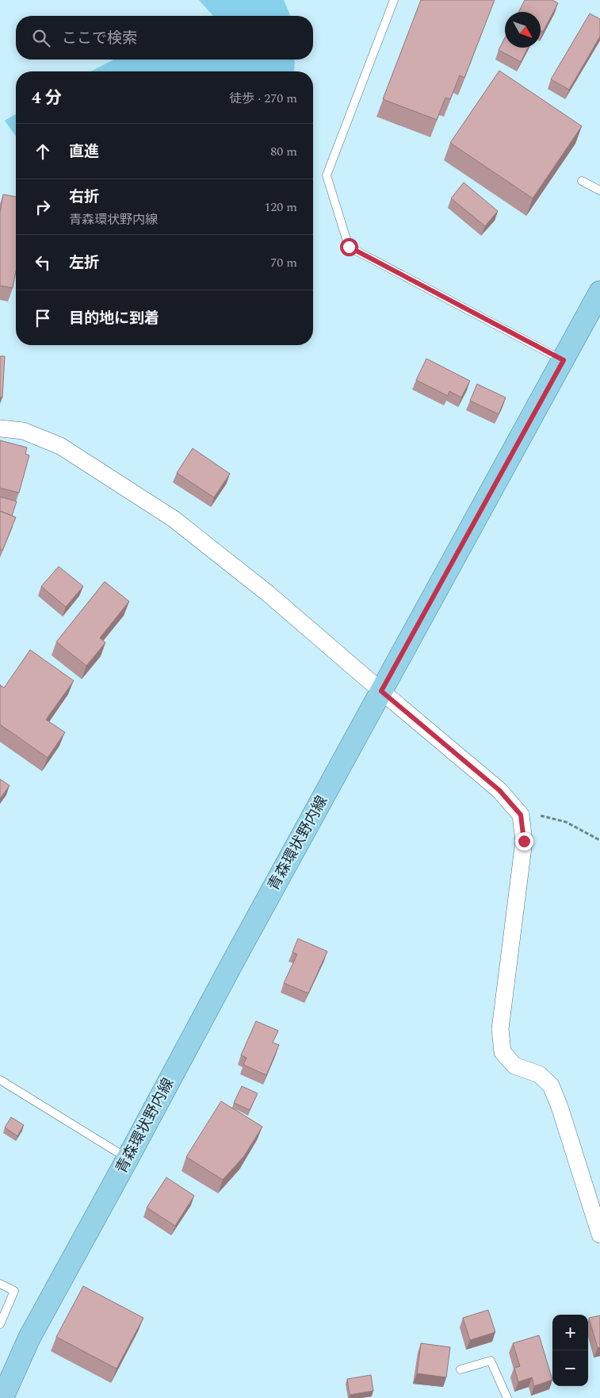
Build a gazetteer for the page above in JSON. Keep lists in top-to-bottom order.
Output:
{
  "streets": {
    "main road": ["青森環状野内線"]
  },
  "north": "bottom right",
  "page": {
    "search": "ここで検索",
    "heading": ["4 分", "徒歩 · 270 m"],
    "list": [
      ["直進", "80 m"],
      ["右折", "青森環状野内線", "120 m"],
      ["左折", "70 m"],
      "目的地に到着"
    ],
    "map_buttons": ["+", "−"]
  }
}
